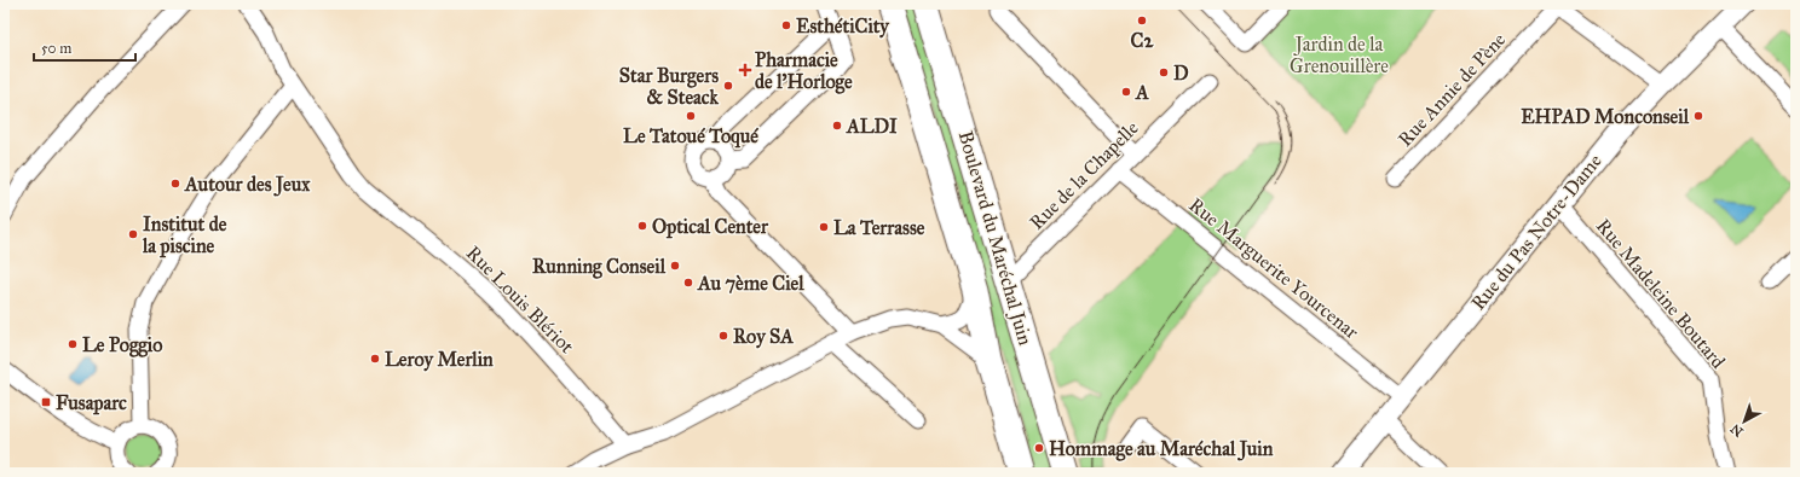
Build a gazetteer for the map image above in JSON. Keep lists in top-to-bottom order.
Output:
{
  "streets": {
    "main road": ["Boulevard du Maréchal Juin"],
    "street": [
      "Rue Annie de Pène",
      "Rue de la Chapelle",
      "Rue du Pas Notre-Dame",
      "Rue Marguerite Yourcenar",
      "Rue Madeleine Boutard",
      "Rue Louis Blériot"
    ]
  },
  "crossings": [
    ["Rue de la Chapelle", "Boulevard du Maréchal Juin"],
    ["Rue de la Chapelle", "Rue Marguerite Yourcenar"],
    ["Rue du Pas Notre-Dame", "Rue Marguerite Yourcenar"],
    ["Rue du Pas Notre-Dame", "Rue Madeleine Boutard"]
  ],
  "parks": ["Jardin de la Grenouillère"],
  "places": {
    "other": [
      "C2",
      "EsthétiCity",
      "D",
      "Star Burgers & Steack",
      "A",
      "Le Tatoué Toqué",
      "EHPAD Monconseil",
      "ALDI",
      "Autour des Jeux",
      "Optical Center",
      "La Terrasse",
      "Institut de la piscine",
      "Running Conseil",
      "Au 7ème Ciel",
      "Roy SA",
      "Le Poggio",
      "Leroy Merlin",
      "Hommage au Maréchal Juin"
    ],
    "health": ["Pharmacie de l'Horloge"],
    "transit": ["Fusaparc"]
  },
  "scale_bar": "50 m",
  "north": "bottom left"
}
